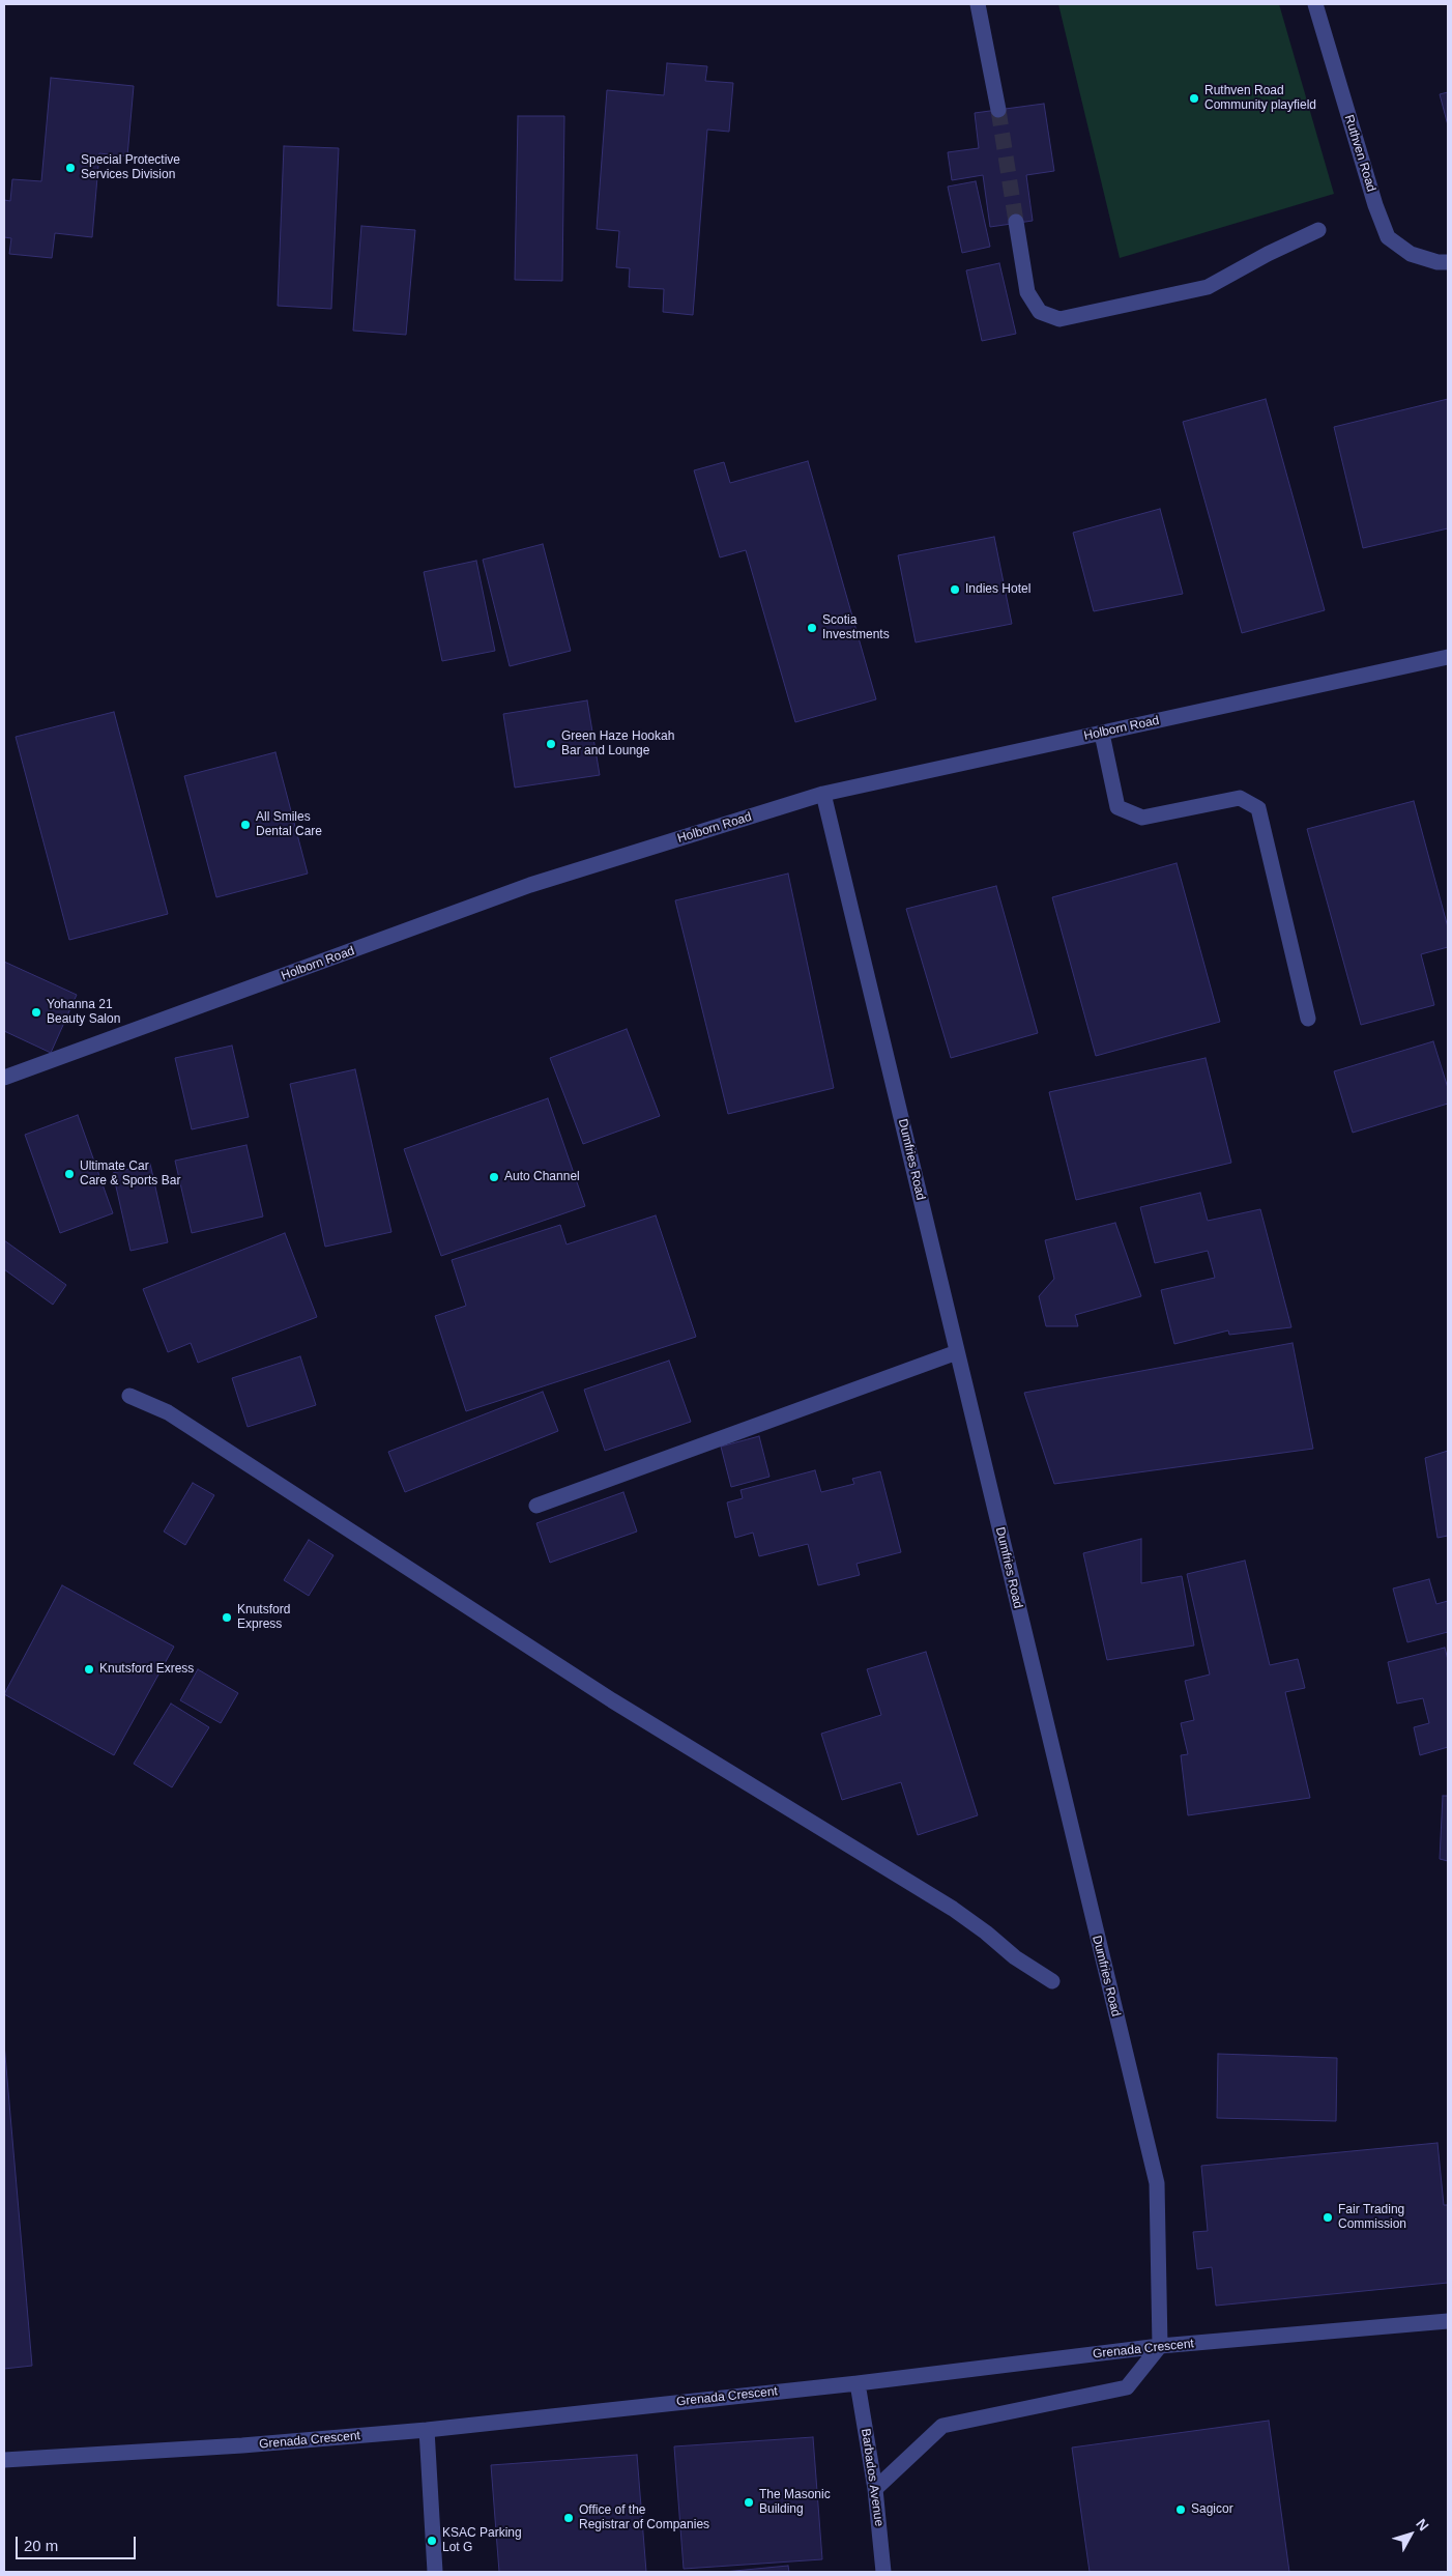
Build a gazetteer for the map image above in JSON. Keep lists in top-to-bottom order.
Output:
{
  "streets": {
    "street": [
      "Ruthven Road",
      "Holborn Road",
      "Dumfries Road",
      "Grenada Crescent",
      "Barbados Avenue"
    ]
  },
  "crossings": [
    ["Holborn Road", "Dumfries Road"],
    ["Dumfries Road", "Grenada Crescent"],
    ["Grenada Crescent", "Barbados Avenue"]
  ],
  "places": [
    "Ruthven Road Community playfield",
    "Special Protective Services Division",
    "Indies Hotel",
    "Scotia Investments",
    "Green Haze Hookah Bar and Lounge",
    "All Smiles Dental Care",
    "Yohanna 21 Beauty Salon",
    "Ultimate Car Care & Sports Bar",
    "Auto Channel",
    "Knutsford Express",
    "Knutsford Exress",
    "Fair Trading Commission",
    "The Masonic Building",
    "Sagicor",
    "Office of the Registrar of Companies",
    "KSAC Parking Lot G"
  ],
  "scale_bar": "20 m",
  "north": "top right"
}
